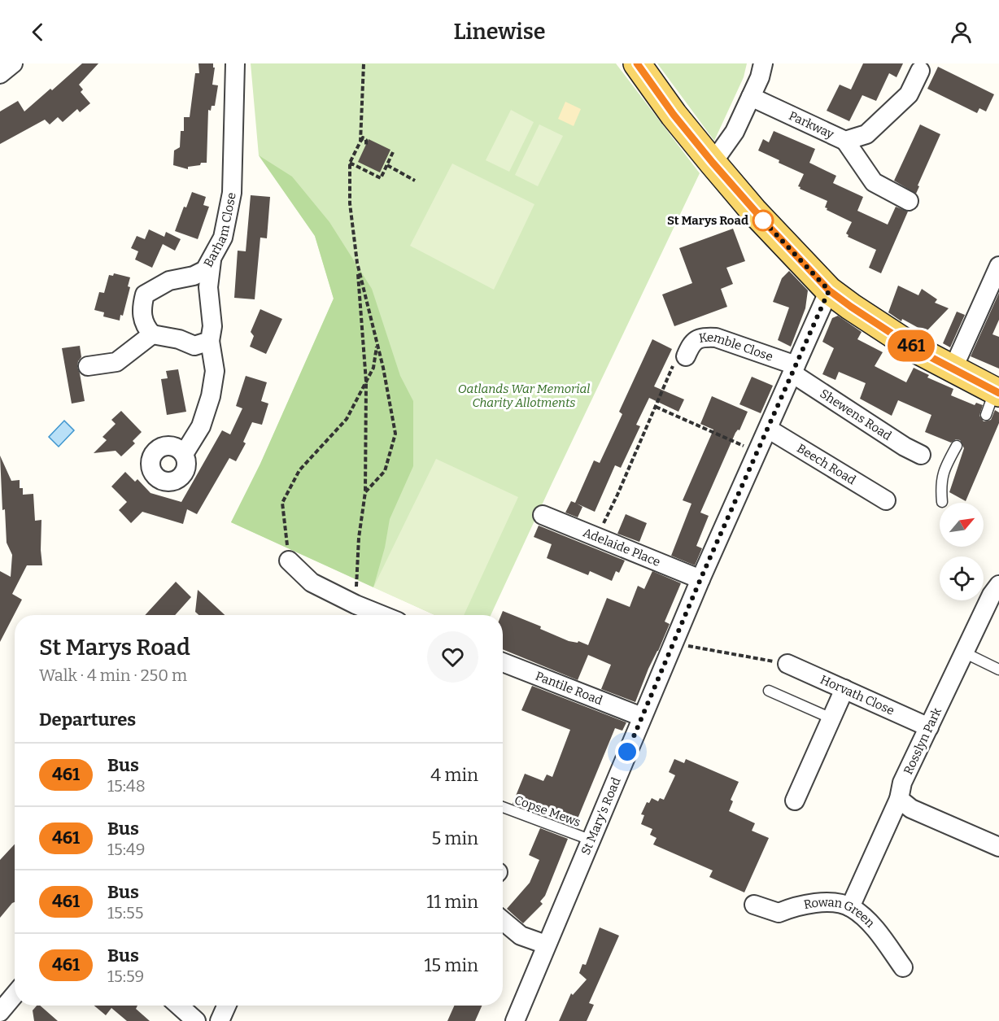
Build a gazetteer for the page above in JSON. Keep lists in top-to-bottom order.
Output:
{
  "streets": {
    "street": [
      "Parkway",
      "Barham Close",
      "Kemble Close",
      "Shewens Road",
      "Beech Road",
      "Adelaide Place",
      "Pantile Road",
      "Horvath Close",
      "Rosslyn Park",
      "St Mary's Road",
      "Rowan Green"
    ],
    "lane": ["Copse Mews"]
  },
  "crossings": [
    ["Kemble Close", "Shewens Road"],
    ["Kemble Close", "St Mary's Road"],
    ["Shewens Road", "St Mary's Road"],
    ["Beech Road", "St Mary's Road"],
    ["Adelaide Place", "St Mary's Road"],
    ["Pantile Road", "St Mary's Road"],
    ["Horvath Close", "Rosslyn Park"],
    ["Rosslyn Park", "Rowan Green"],
    ["Copse Mews", "St Mary's Road"]
  ],
  "parks": ["Oatlands War Memorial Charity Allotments"],
  "places": ["St Marys Road"],
  "lines": ["bus line 461"],
  "north": "top right",
  "page": {
    "header": "Linewise",
    "on_map": "461",
    "heading": [
      ["St Marys Road", "Walk · 4 min · 250 m"],
      "Departures"
    ],
    "list": [
      {
        "mark": "461",
        "name": "Bus",
        "note": "15:48",
        "value": "4 min"
      },
      {
        "mark": "461",
        "name": "Bus",
        "note": "15:49",
        "value": "5 min"
      },
      {
        "mark": "461",
        "name": "Bus",
        "note": "15:55",
        "value": "11 min"
      },
      {
        "mark": "461",
        "name": "Bus",
        "note": "15:59",
        "value": "15 min"
      }
    ]
  }
}
